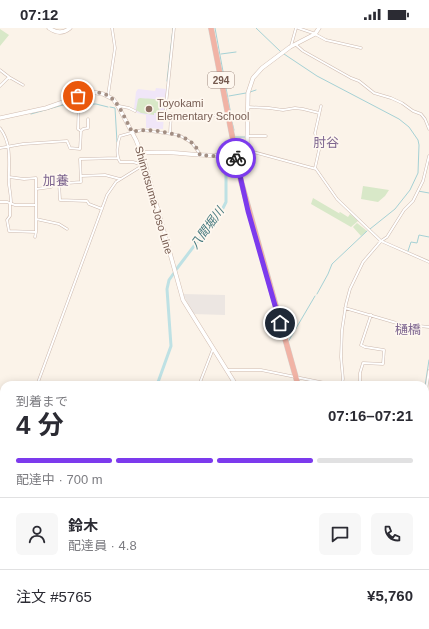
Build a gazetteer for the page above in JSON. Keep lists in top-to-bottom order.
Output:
{
  "streets": {
    "highway": ["294"],
    "main road": ["Shimotsuma-Joso Line"]
  },
  "districts": ["肘谷", "加養", "樋橋"],
  "water": ["八間堀川"],
  "places": ["Toyokami Elementary School"],
  "page": {
    "status": "07:12",
    "heading": ["4 分", "到着まで", "07:16–07:21"],
    "panel": [
      "鈴木",
      "配達員 · 4.8",
      "注文 #5765",
      "¥5,760"
    ],
    "bar": "配達中 · 700 m"
  }
}
